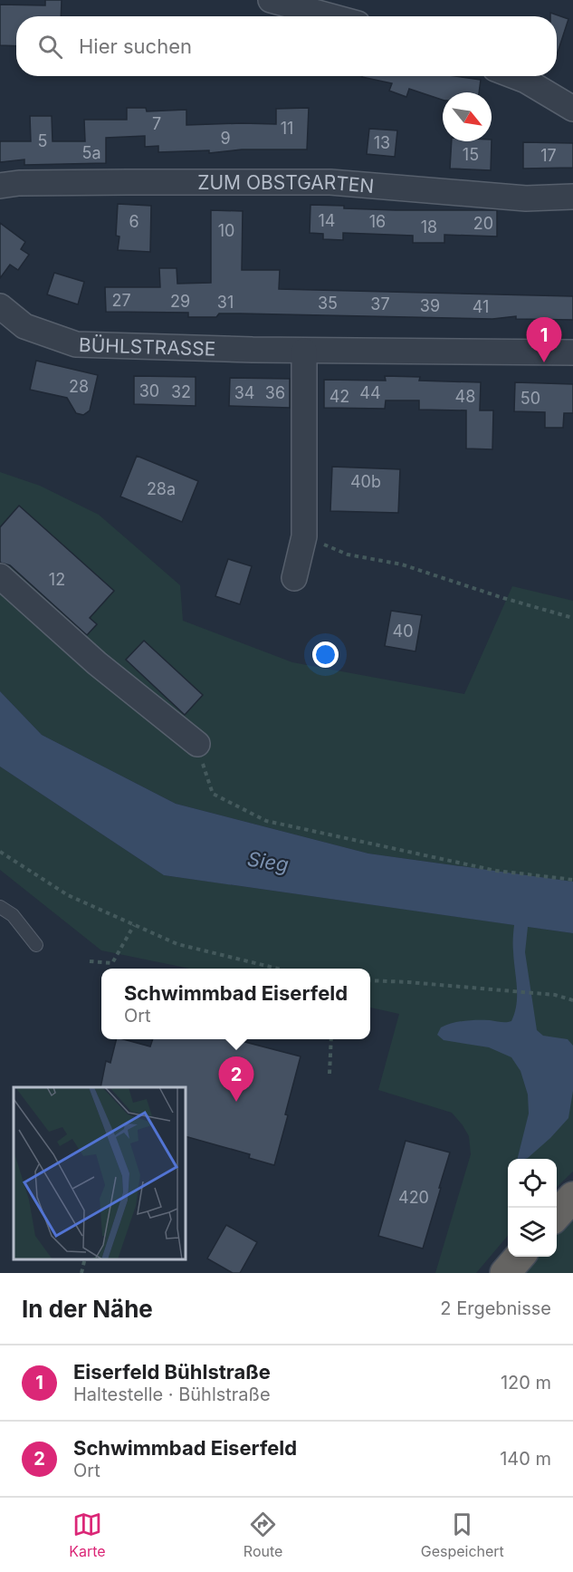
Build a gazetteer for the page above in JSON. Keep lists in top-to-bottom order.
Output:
{
  "streets": {
    "street": ["ZUM OBSTGARTEN", "BÜHLSTRASSE"]
  },
  "water": ["Sieg"],
  "house_numbers": [
    "7",
    "11",
    "9",
    "5",
    "13",
    "5a",
    "15",
    "17",
    "14",
    "6",
    "16",
    "20",
    "18",
    "10",
    "27",
    "29",
    "31",
    "35",
    "37",
    "39",
    "41",
    "28",
    "30",
    "32",
    "34",
    "36",
    "44",
    "42",
    "48",
    "50",
    "40b",
    "28a",
    "12",
    "40",
    "420"
  ],
  "north": "bottom right",
  "page": {
    "search": "Hier suchen",
    "pins": ["1", "2"],
    "popup": ["Schwimmbad Eiserfeld", "Ort"],
    "heading": ["In der Nähe", "2 Ergebnisse"],
    "list": [
      {
        "mark": "1",
        "name": "Eiserfeld Bühlstraße",
        "note": "Haltestelle · Bühlstraße",
        "value": "120 m"
      },
      {
        "mark": "2",
        "name": "Schwimmbad Eiserfeld",
        "note": "Ort",
        "value": "140 m"
      }
    ],
    "nav": ["Karte", "Route", "Gespeichert"]
  }
}
